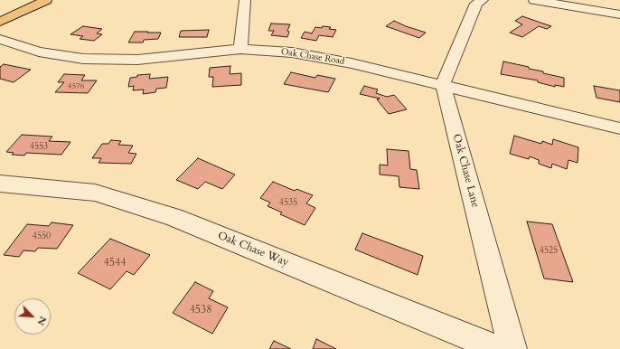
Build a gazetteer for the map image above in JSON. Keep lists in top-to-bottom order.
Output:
{
  "streets": {
    "street": ["Oak Chase Road", "Oak Chase Lane", "Oak Chase Way"]
  },
  "crossings": [
    ["Oak Chase Road", "Oak Chase Lane"]
  ],
  "house_numbers": [
    "4576",
    "4553",
    "4535",
    "4550",
    "4525",
    "4544",
    "4538"
  ],
  "north": "bottom right"
}
